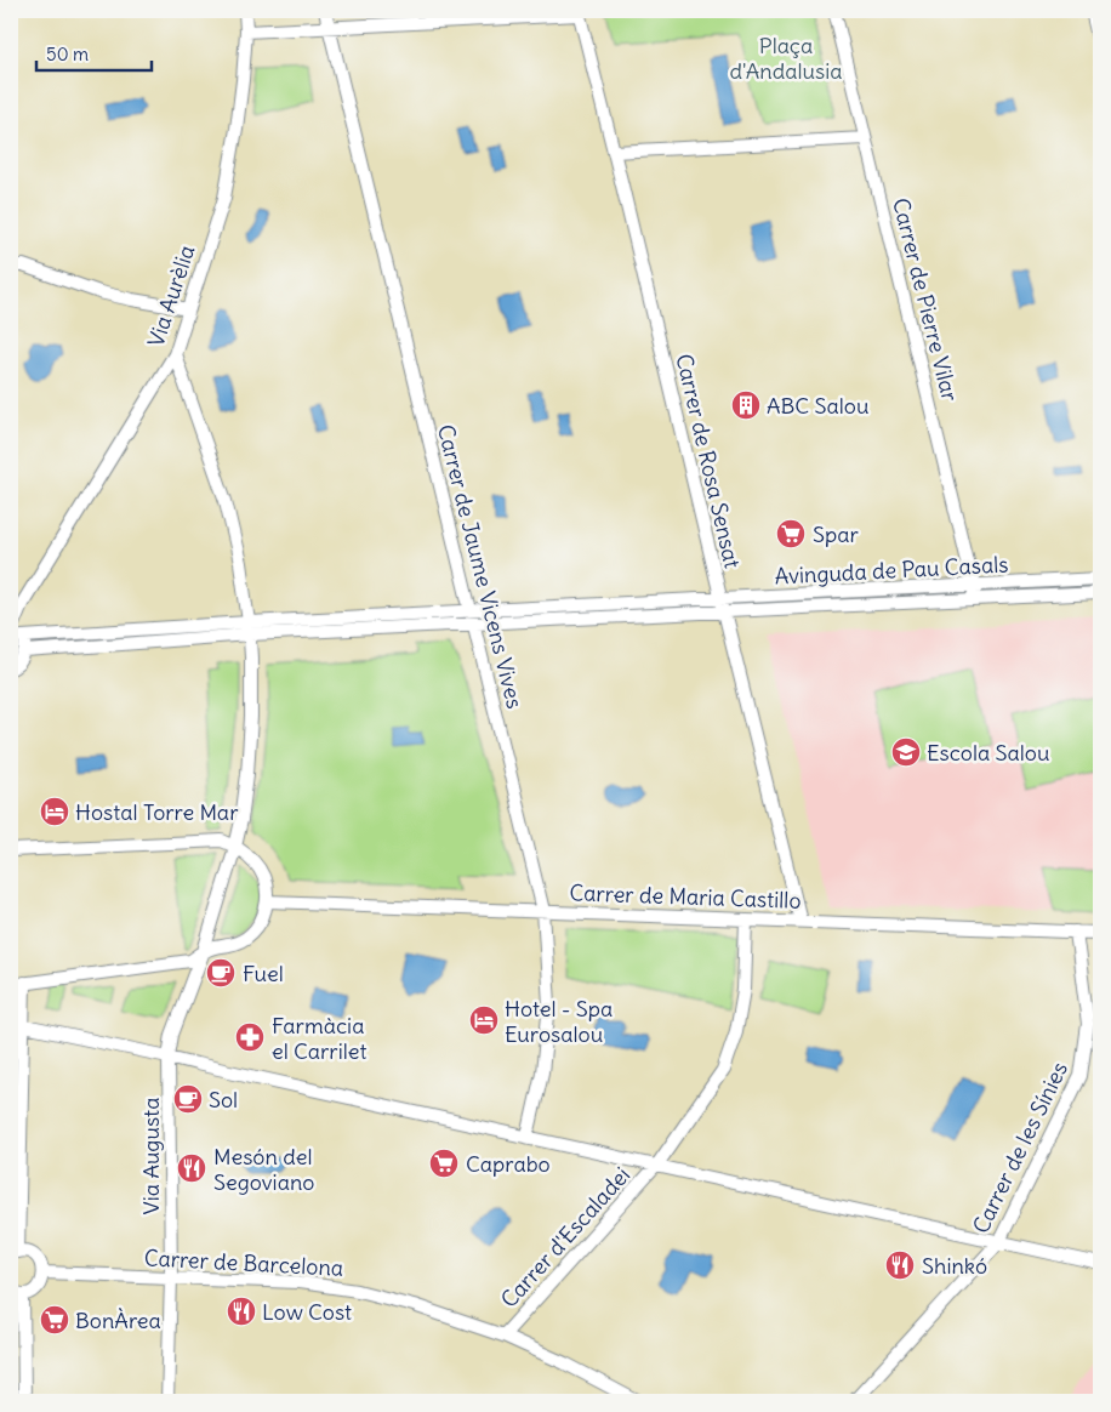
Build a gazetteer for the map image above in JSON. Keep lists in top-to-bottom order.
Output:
{
  "streets": {
    "street": [
      "Via Aurèlia",
      "Carrer de Pierre Vilar",
      "Carrer de Rosa Sensat",
      "Carrer de Jaume Vicens Vives",
      "Avinguda de Pau Casals",
      "Carrer de Maria Castillo",
      "Carrer de les Sínies",
      "Via Augusta",
      "Carrer d'Escaladei",
      "Carrer de Barcelona"
    ]
  },
  "crossings": [
    ["Via Aurèlia", "Via Augusta"],
    ["Carrer de Pierre Vilar", "Avinguda de Pau Casals"],
    ["Carrer de Rosa Sensat", "Avinguda de Pau Casals"],
    ["Carrer de Rosa Sensat", "Carrer de Maria Castillo"],
    ["Carrer de Jaume Vicens Vives", "Avinguda de Pau Casals"],
    ["Carrer de Jaume Vicens Vives", "Carrer de Maria Castillo"],
    ["Avinguda de Pau Casals", "Via Augusta"],
    ["Carrer de Maria Castillo", "Carrer de les Sínies"],
    ["Carrer de Maria Castillo", "Carrer d'Escaladei"],
    ["Via Augusta", "Carrer de Barcelona"],
    ["Carrer d'Escaladei", "Carrer de Barcelona"]
  ],
  "parks": ["Plaça d'Andalusia"],
  "places": {
    "building": ["ABC Salou"],
    "supermarket": ["Spar", "Caprabo", "BonÀrea"],
    "school or university": ["Escola Salou"],
    "hotel": ["Hostal Torre Mar", "Hotel - Spa Eurosalou"],
    "cafe": ["Fuel", "Sol"],
    "pharmacy": ["Farmàcia el Carrilet"],
    "restaurant": ["Mesón del Segoviano", "Shinkó", "Low Cost"]
  },
  "scale_bar": "50 m"
}
